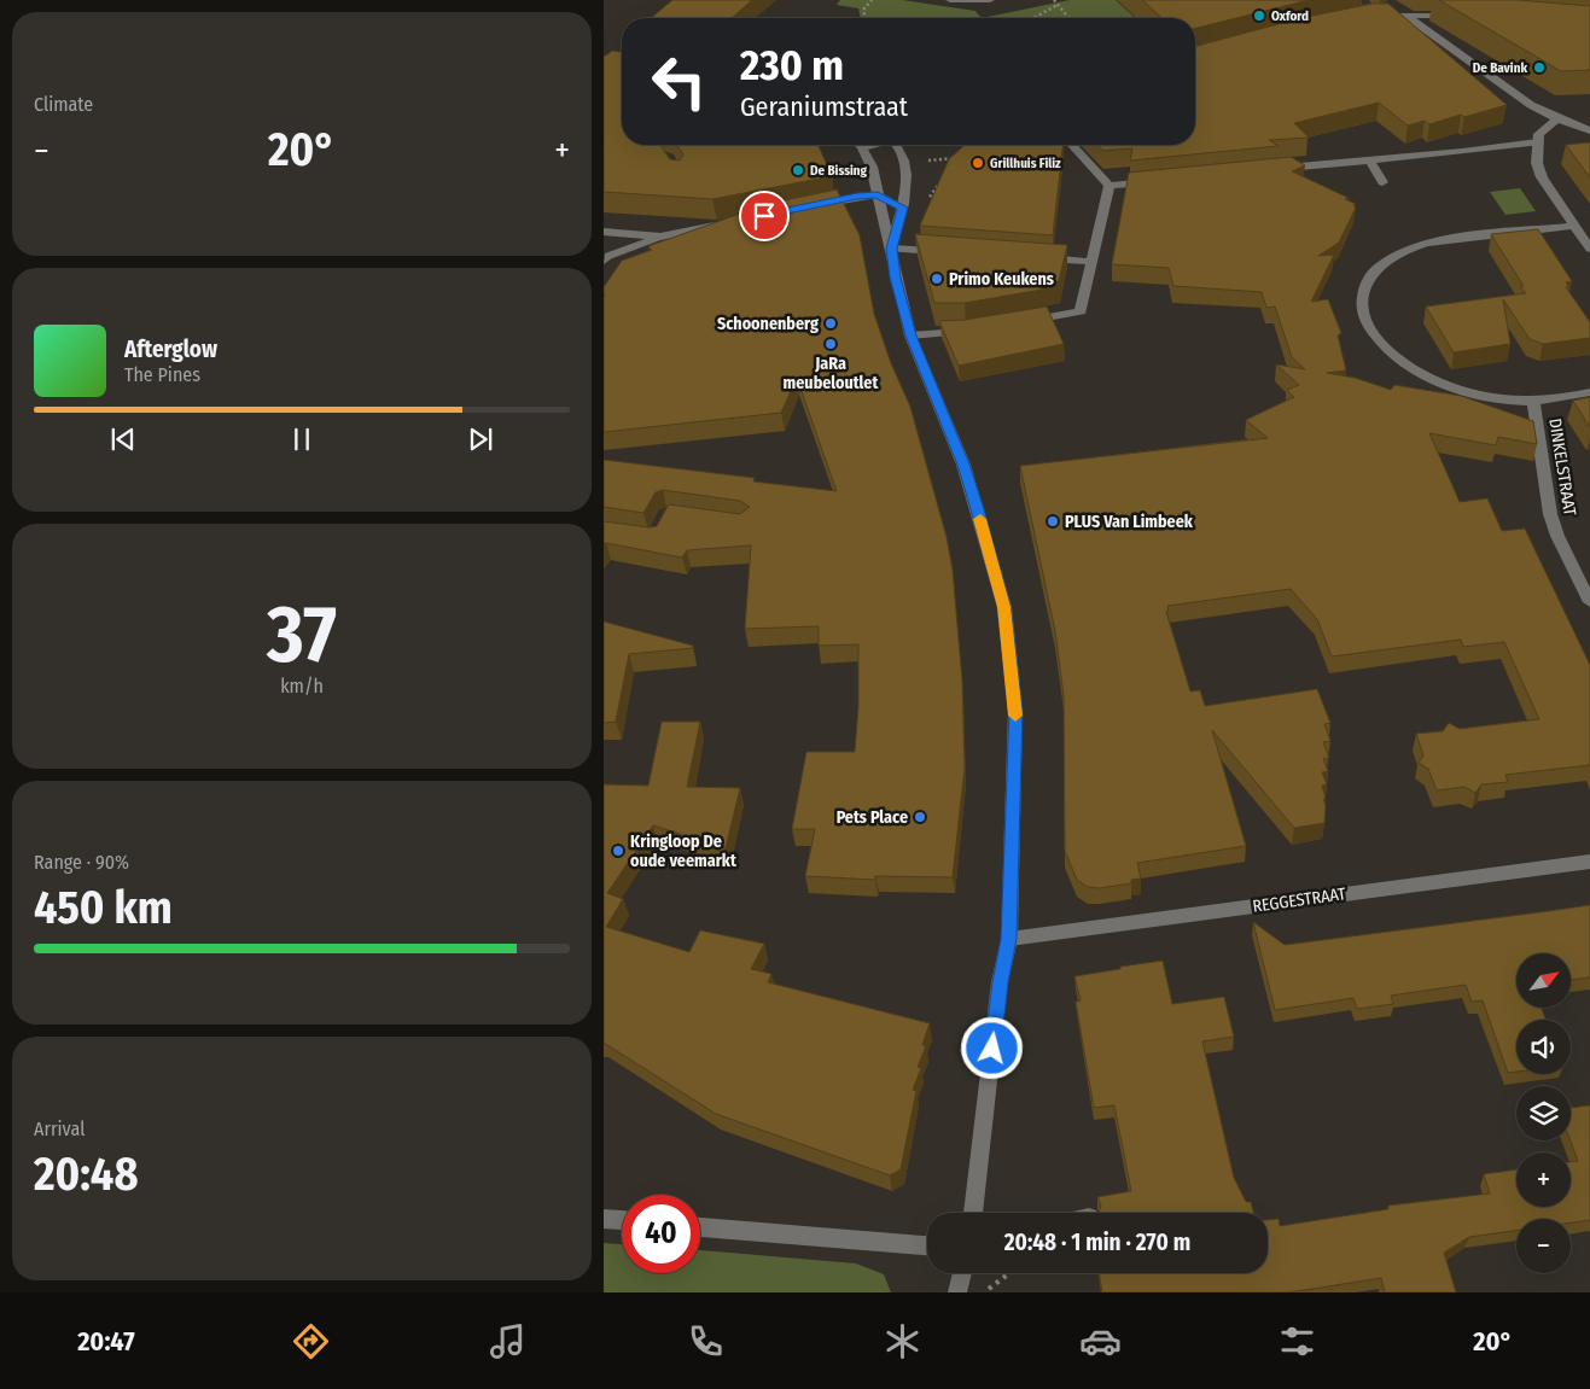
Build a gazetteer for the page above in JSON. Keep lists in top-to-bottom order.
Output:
{
  "streets": {
    "street": ["DINKELSTRAAT", "REGGESTRAAT"]
  },
  "places": [
    "Oxford",
    "De Bavink",
    "Grillhuis Filiz",
    "De Bissing",
    "Primo Keukens",
    "Schoonenberg",
    "JaRa meubeloutlet",
    "PLUS Van Limbeek",
    "Pets Place",
    "Kringloop De oude veemarkt"
  ],
  "north": "top right",
  "page": {
    "tile": [
      "Climate",
      ["37", "km/h"],
      ["Range · 90%", "450 km"],
      ["Arrival", "20:48"]
    ],
    "turn": ["230 m", "Geraniumstraat"],
    "heat": ["−", "20°", "+"],
    "song": ["Afterglow", "The Pines"],
    "map_buttons": ["+", "−"],
    "limit": "40",
    "trip": "20:48 · 1 min · 270 m",
    "tabs": ["20:47", "20°"]
  }
}
